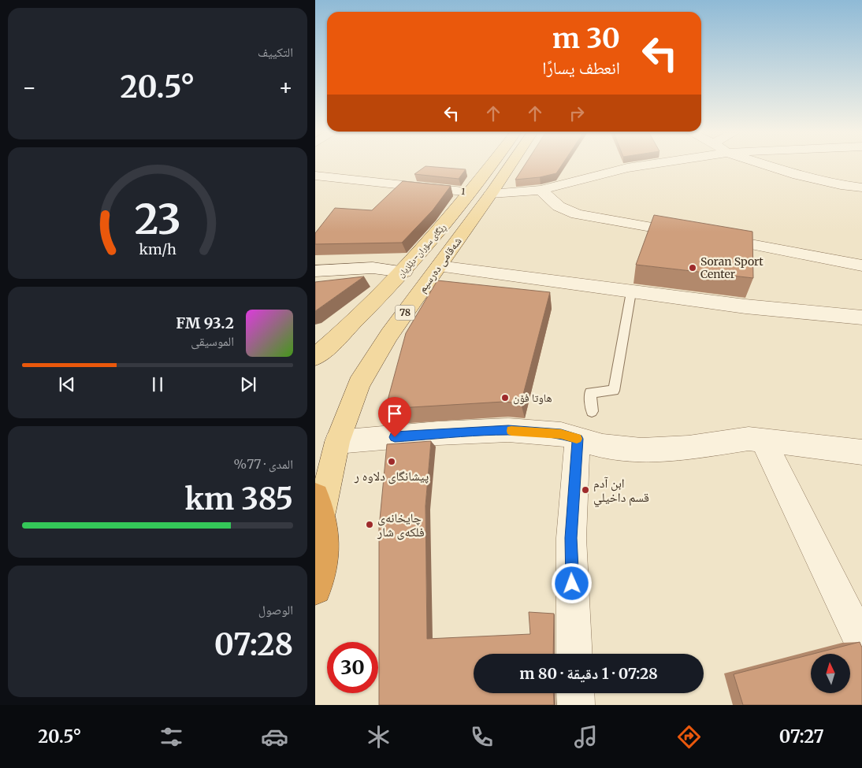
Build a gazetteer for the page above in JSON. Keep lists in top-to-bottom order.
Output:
{
  "streets": {
    "main road": ["ڕێگای سۆران-دێلزیان", "شەقامی دەرسیم", "78"],
    "street": ["1"]
  },
  "crossings": [
    ["1", "ڕێگای سۆران-دێلزیان"]
  ],
  "places": [
    "Soran Sport Center",
    "هاوتا فۆن",
    "پیشانگای دلاوه ر",
    "ابن آدم قسم داخيلي",
    "چایخانەی فلکەی شار"
  ],
  "north": "top",
  "page": {
    "tile": [
      "التكييف",
      ["المدى · 77%", "385 km"],
      ["الوصول", "07:28"]
    ],
    "turn": ["30 m", "انعطف يسارًا"],
    "heat": ["−", "20.5°", "+"],
    "song": ["93.2 FM", "الموسيقى"],
    "limit": "30",
    "trip": "07:28 · 1 دقيقة · 80 m",
    "tabs": ["07:27", "20.5°"],
    "gauge": ["23", "km/h"]
  }
}
